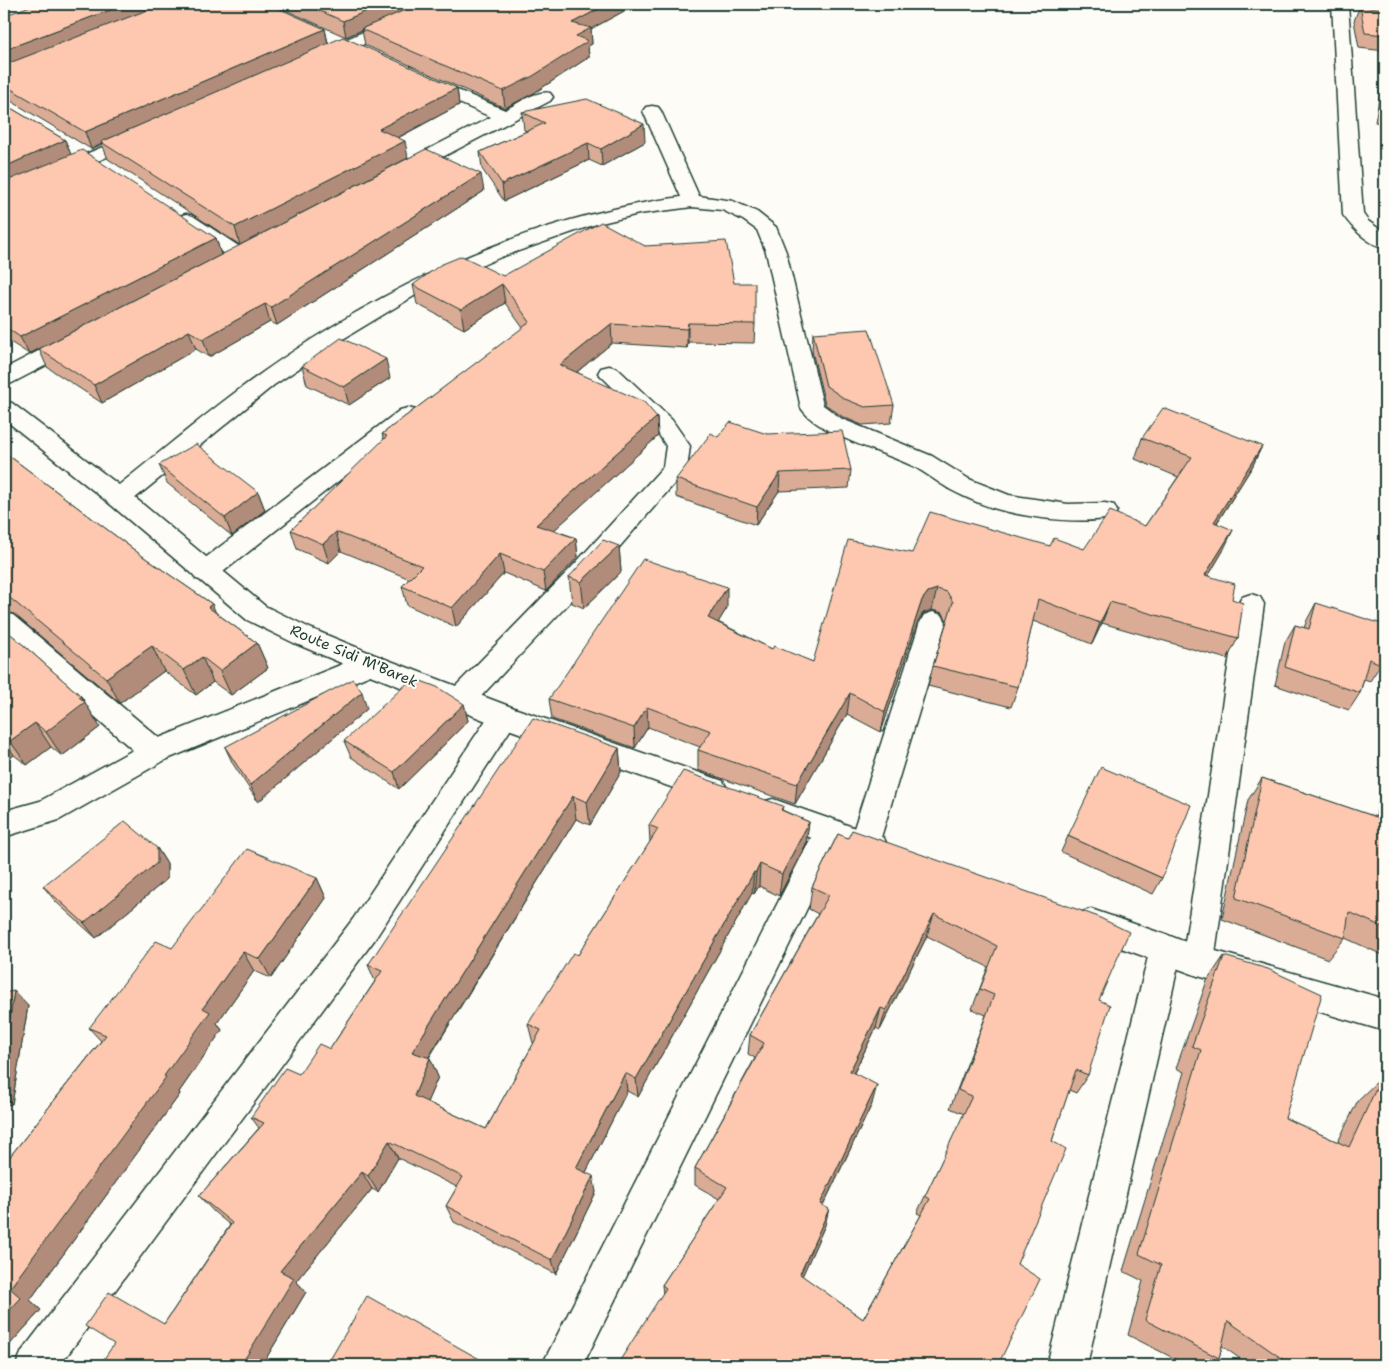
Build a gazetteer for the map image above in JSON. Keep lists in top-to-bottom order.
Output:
{
  "streets": {
    "street": ["Route Sidi M'Barek"]
  }
}
